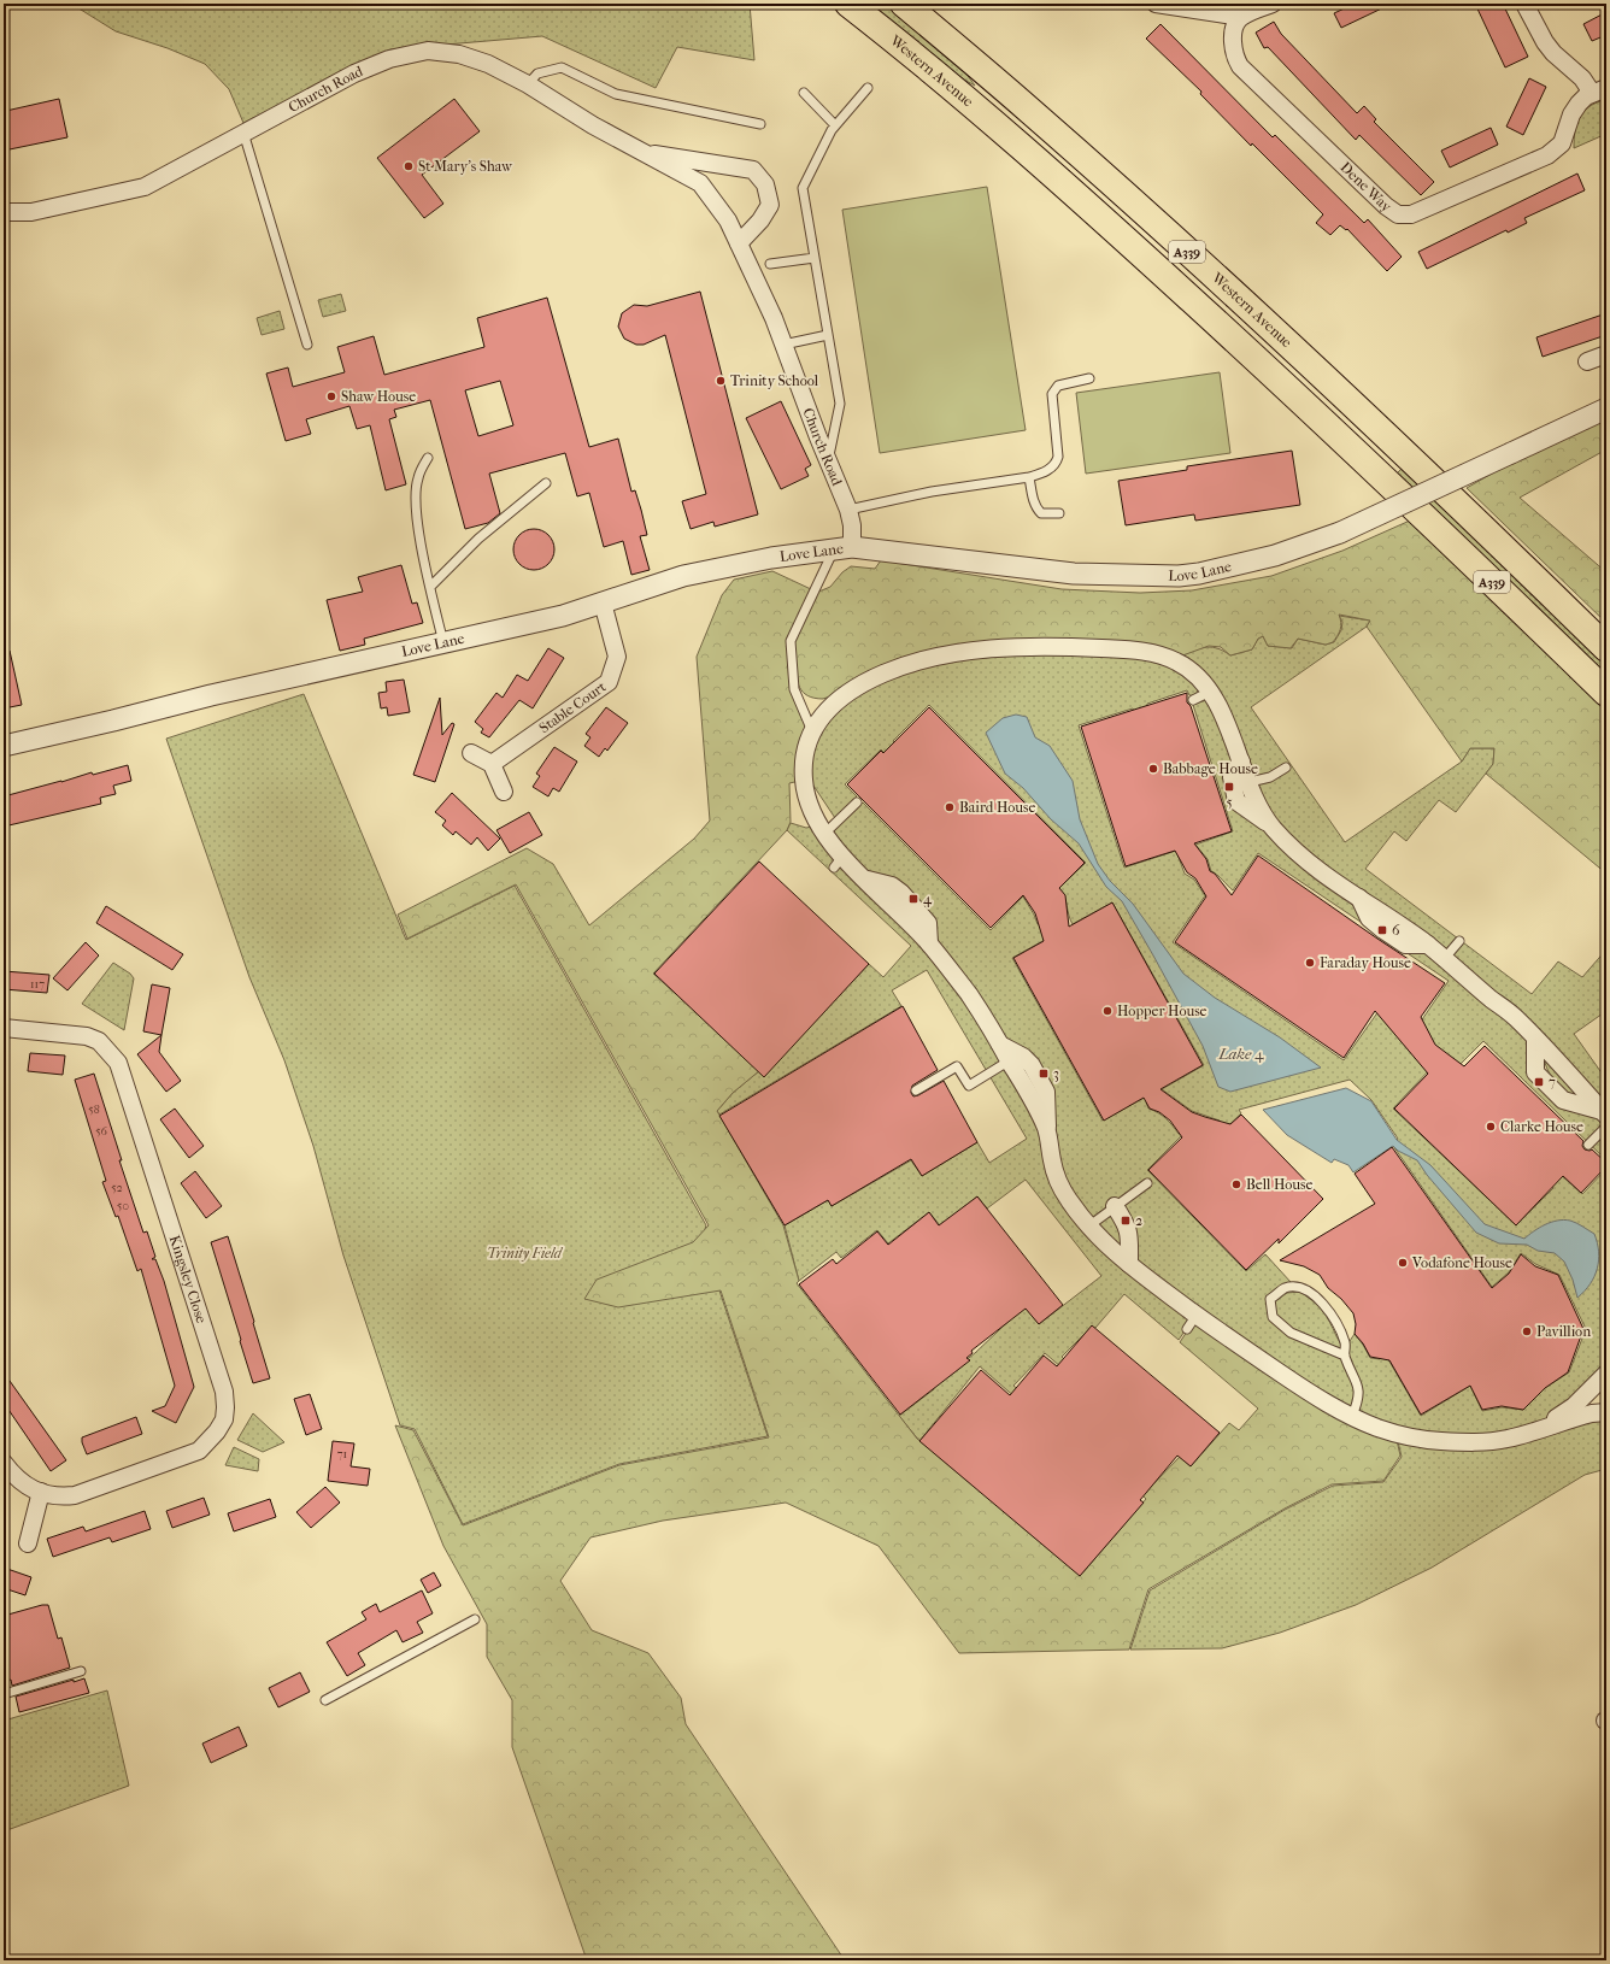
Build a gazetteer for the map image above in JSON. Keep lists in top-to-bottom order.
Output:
{
  "streets": {
    "highway": ["Western Avenue", "A339"],
    "street": [
      "Church Road",
      "Dene Way",
      "Love Lane",
      "Stable Court",
      "Kingsley Close"
    ]
  },
  "crossings": [
    ["Church Road", "Love Lane"],
    ["Love Lane", "Stable Court"]
  ],
  "water": ["Lake 4"],
  "parks": ["Trinity Field"],
  "places": {
    "other": [
      "St Mary's Shaw",
      "Trinity School",
      "Shaw House",
      "Babbage House",
      "Baird House",
      "Faraday House",
      "Hopper House",
      "Clarke House",
      "Bell House",
      "Vodafone House",
      "Pavillion"
    ],
    "transit": [
      "5",
      "4",
      "6",
      "3",
      "7",
      "2"
    ]
  },
  "house_numbers": [
    "117",
    "58",
    "56",
    "52",
    "50",
    "71"
  ]
}
